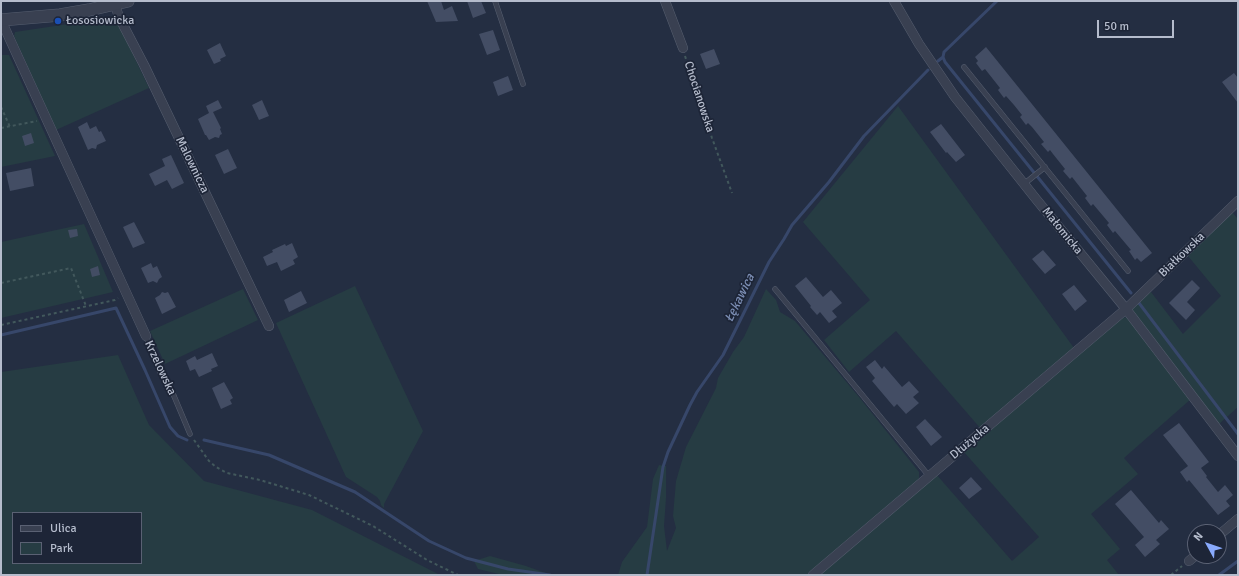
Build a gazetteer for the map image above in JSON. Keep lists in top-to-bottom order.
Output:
{
  "streets": {
    "street": [
      "Chocianowska",
      "Malownicza",
      "Małomicka",
      "Białkowska",
      "Krzelowska",
      "Dłużycka"
    ]
  },
  "crossings": [
    ["Małomicka", "Białkowska"],
    ["Małomicka", "Dłużycka"],
    ["Białkowska", "Dłużycka"]
  ],
  "water": ["Łękawica"],
  "places": ["Łososiowicka"],
  "legend": ["Ulica", "Park"],
  "scale_bar": "50 m",
  "north": "top left"
}
